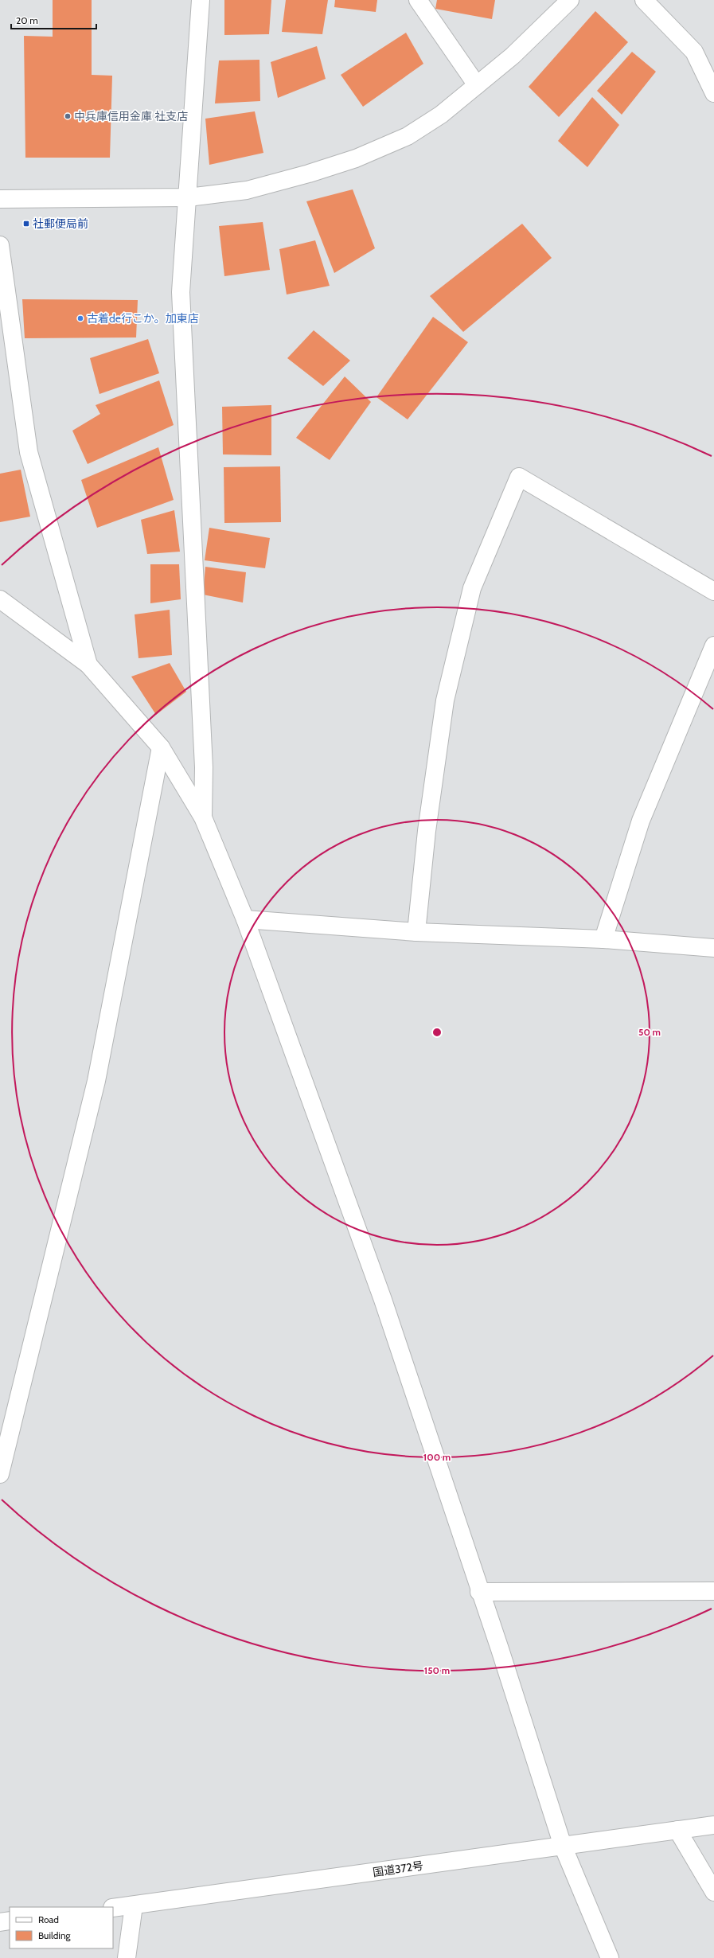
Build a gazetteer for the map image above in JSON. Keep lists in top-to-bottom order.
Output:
{
  "streets": {
    "main road": ["国道372号"]
  },
  "places": {
    "other": ["中兵庫信用金庫 社支店", "古着de行こか。加東店"],
    "transit": ["社郵便局前"]
  },
  "legend": ["Road", "Building"],
  "scale_bar": "20 m",
  "rings": ["50 m", "100 m", "150 m"]
}
